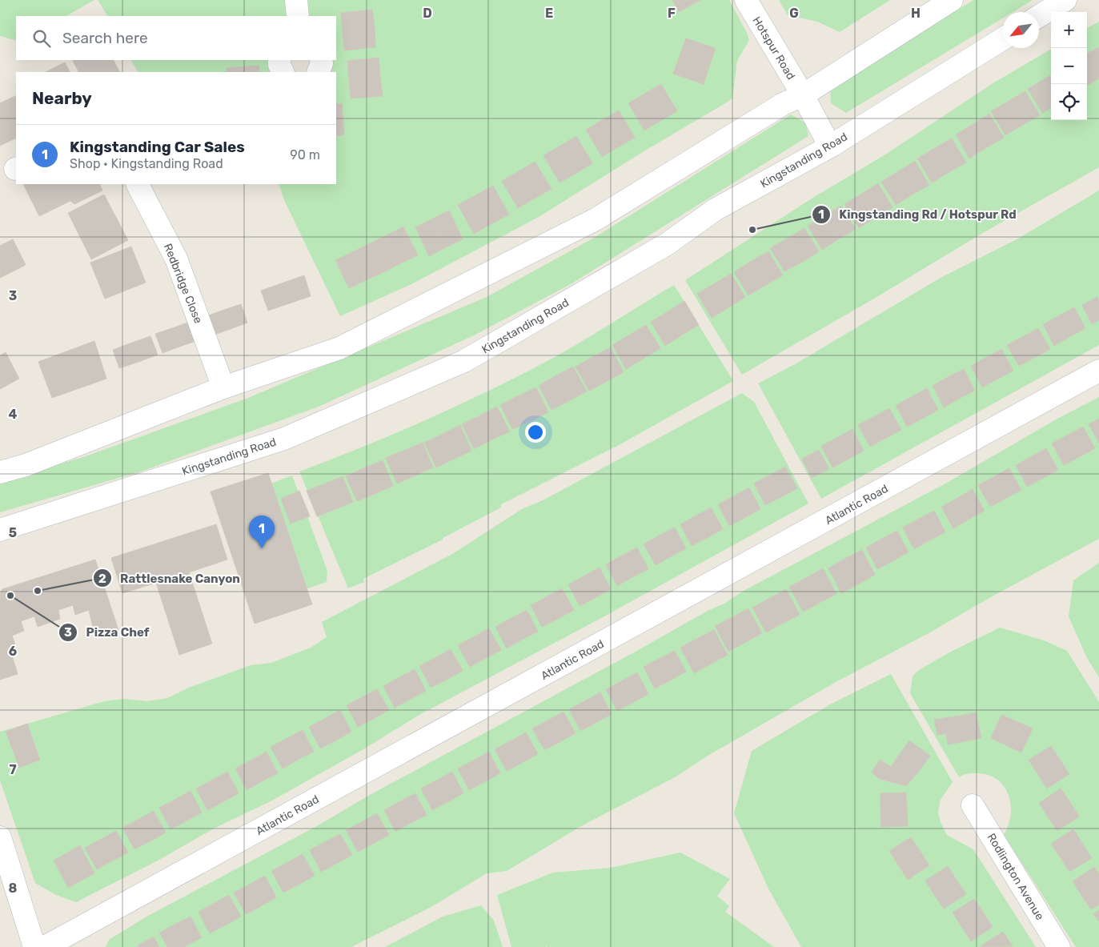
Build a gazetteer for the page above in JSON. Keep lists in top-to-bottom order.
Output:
{
  "streets": {
    "main road": [
      "Hotspur Road",
      "Kingstanding Road",
      "Redbridge Close",
      "Atlantic Road",
      "Rodlington Avenue"
    ]
  },
  "crossings": [
    ["Hotspur Road", "Kingstanding Road"]
  ],
  "places": ["Kingstanding Rd / Hotspur Rd", "Rattlesnake Canyon", "Pizza Chef"],
  "north": "bottom left",
  "page": {
    "map_buttons": ["+", "−"],
    "search": "Search here",
    "heading": "Nearby",
    "list": [
      {
        "mark": "1",
        "name": "Kingstanding Car Sales",
        "note": "Shop · Kingstanding Road",
        "value": "90 m"
      }
    ],
    "pins": "1"
  },
  "grid": {
    "columns": [
      "D",
      "E",
      "F",
      "G",
      "H"
    ],
    "rows": [
      "3",
      "4",
      "5",
      "6",
      "7",
      "8"
    ]
  }
}
